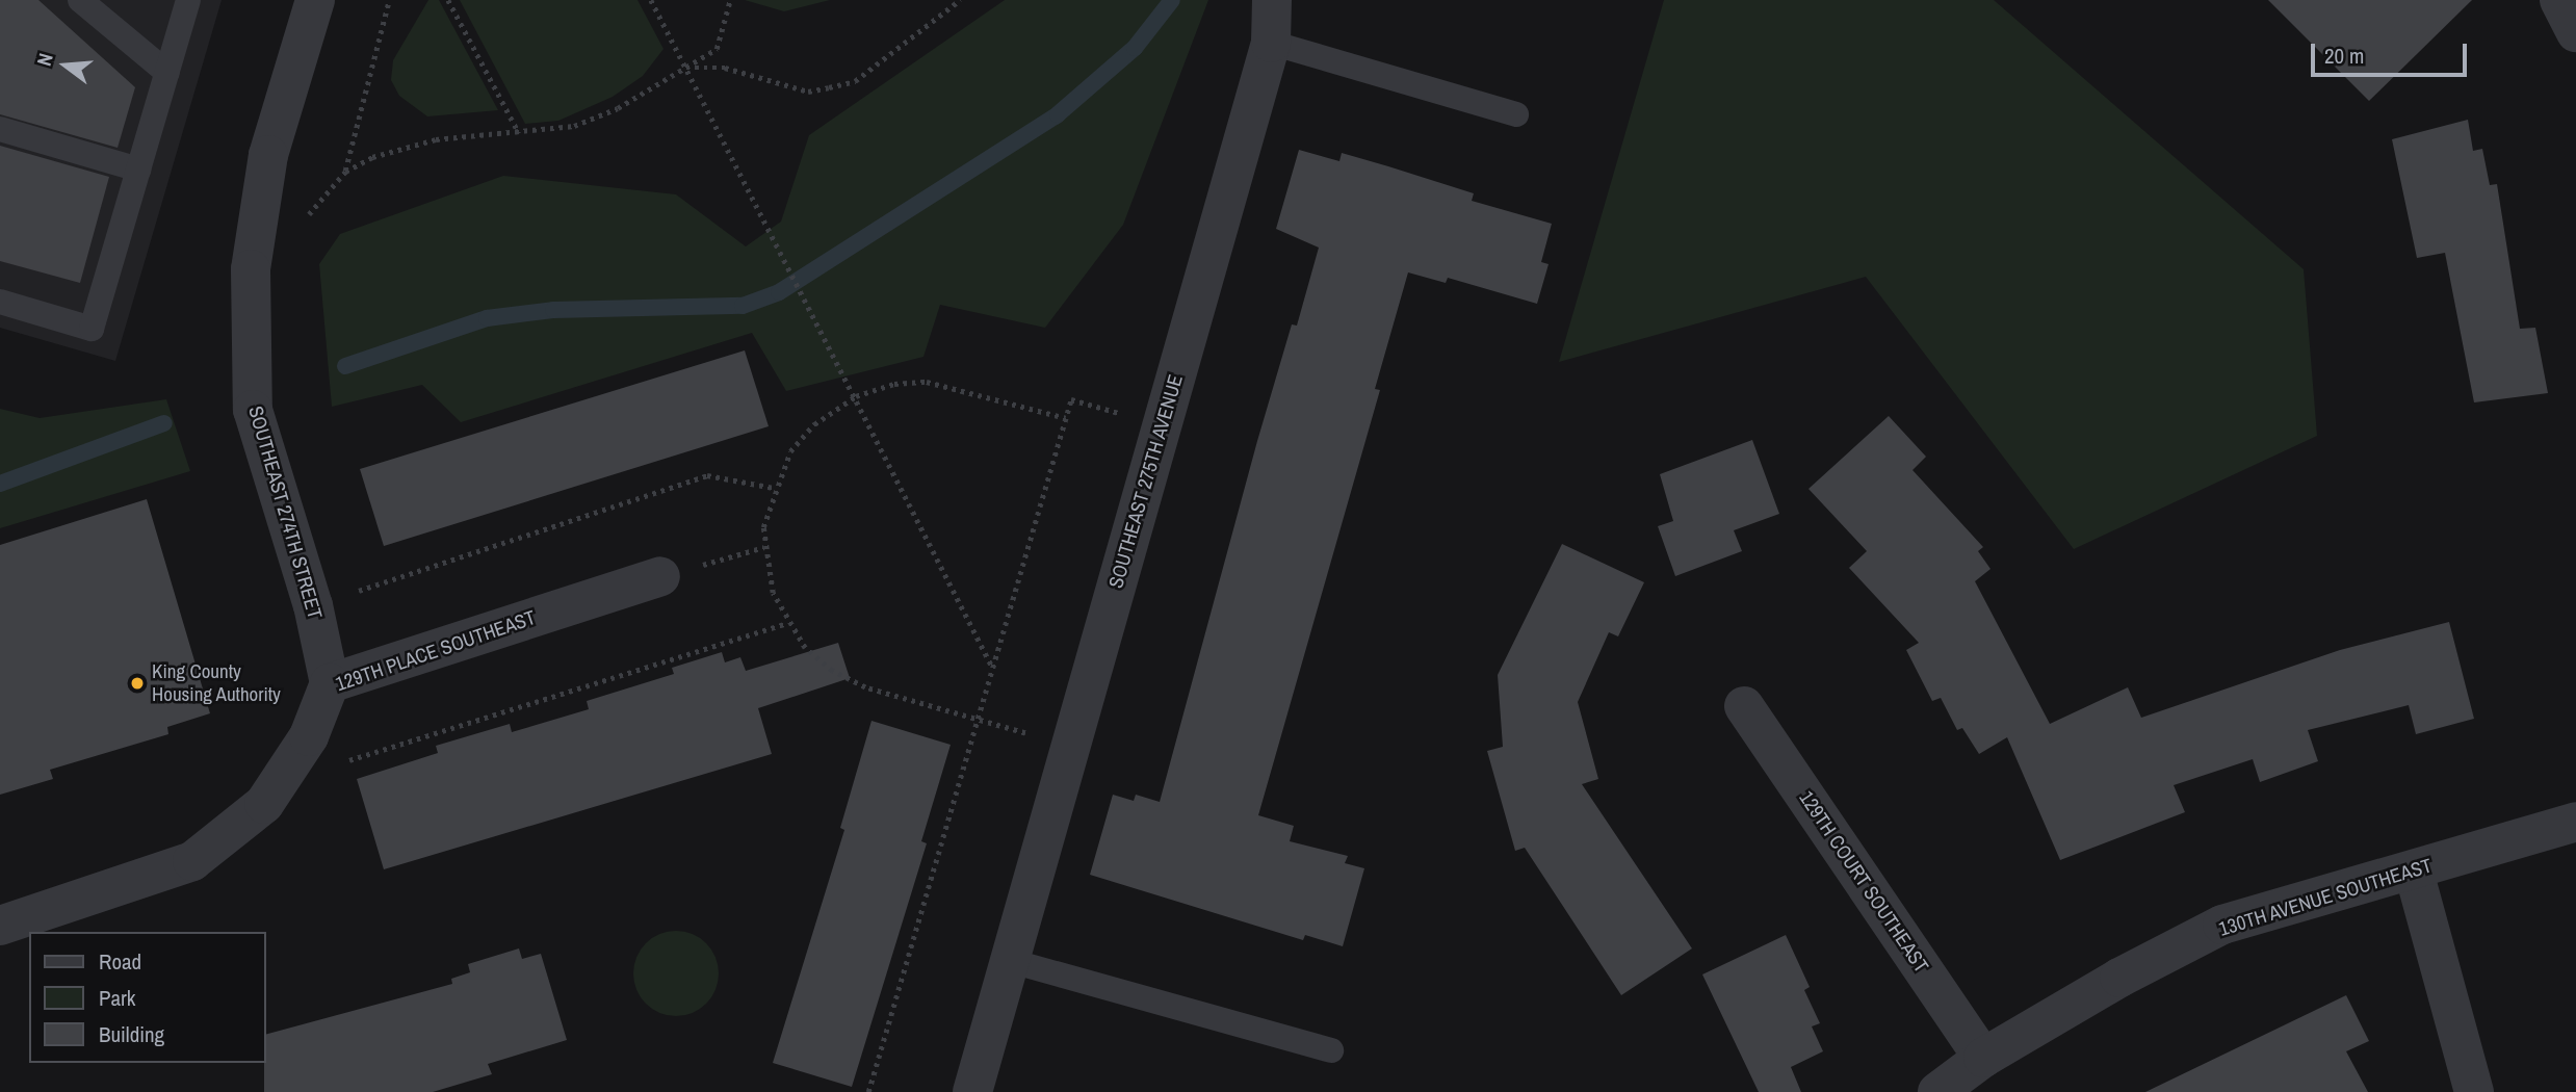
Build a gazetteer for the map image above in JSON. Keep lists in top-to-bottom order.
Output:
{
  "streets": {
    "street": [
      "SOUTHEAST 275TH AVENUE",
      "SOUTHEAST 274TH STREET",
      "129TH PLACE SOUTHEAST",
      "129TH COURT SOUTHEAST",
      "130TH AVENUE SOUTHEAST"
    ]
  },
  "crossings": [
    ["SOUTHEAST 274TH STREET", "129TH PLACE SOUTHEAST"],
    ["129TH COURT SOUTHEAST", "130TH AVENUE SOUTHEAST"]
  ],
  "places": ["King County Housing Authority"],
  "legend": ["Road", "Park", "Building"],
  "scale_bar": "20 m",
  "north": "left"
}
